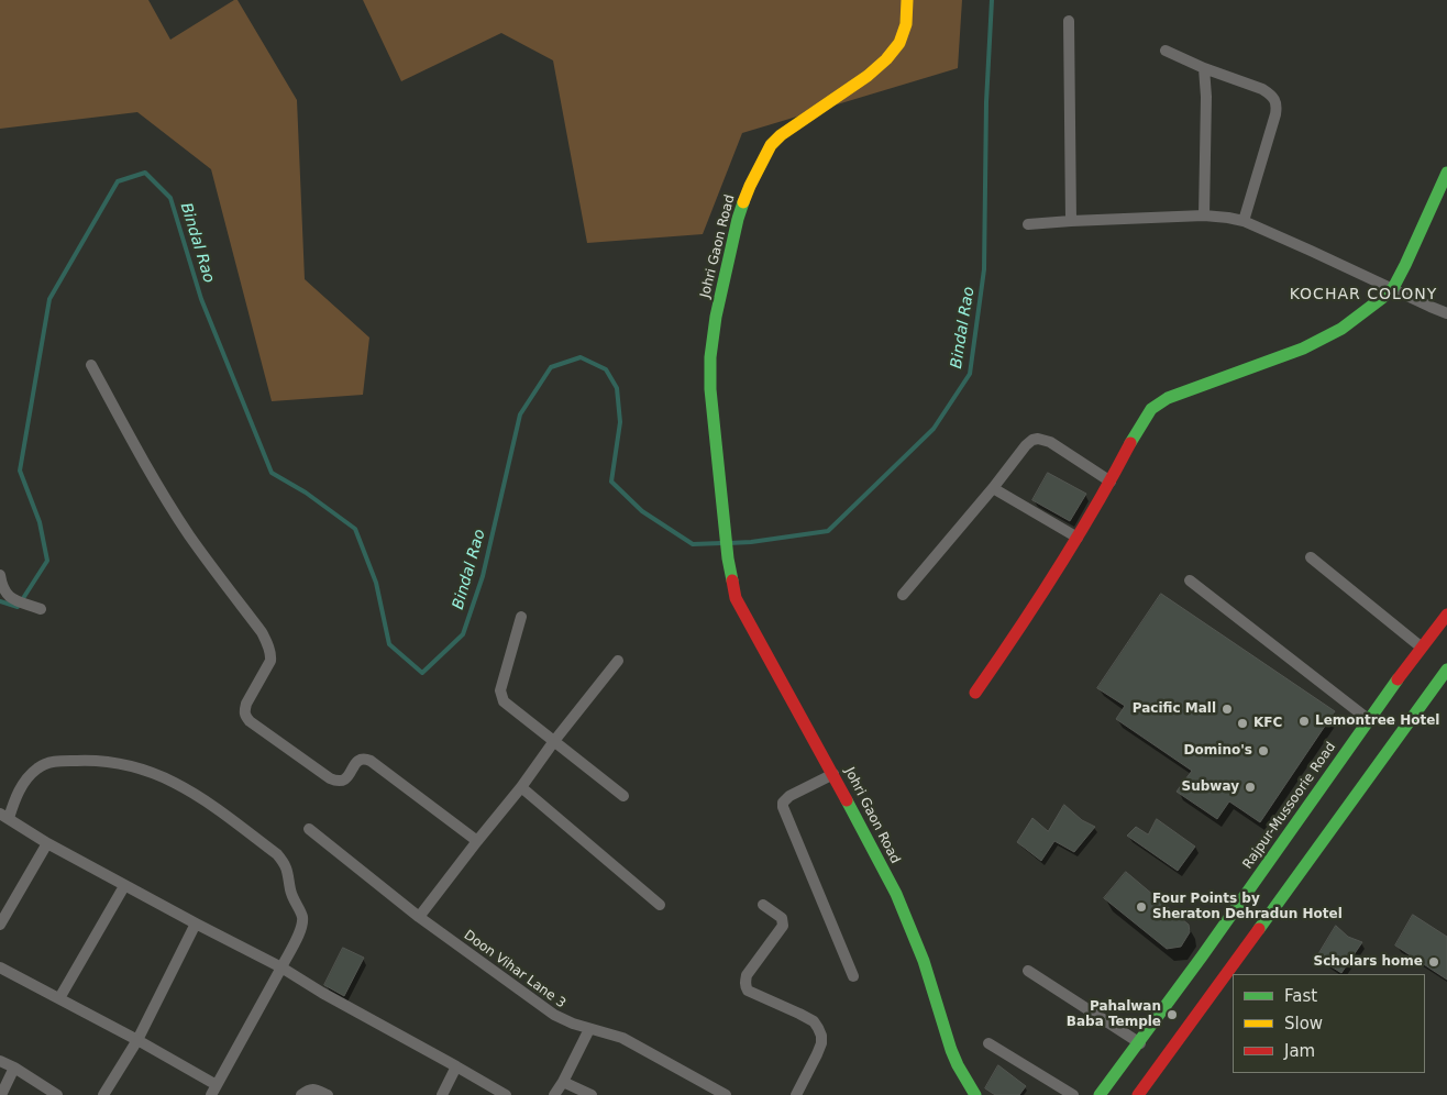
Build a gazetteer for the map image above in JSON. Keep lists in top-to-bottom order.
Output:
{
  "streets": {
    "street": ["Johri Gaon Road", "Rajpur-Mussoorie Road", "Doon Vihar Lane 3"]
  },
  "districts": ["KOCHAR COLONY"],
  "water": ["Bindal Rao"],
  "places": [
    "Pacific Mall",
    "Lemontree Hotel",
    "KFC",
    "Domino's",
    "Subway",
    "Four Points by Sheraton Dehradun Hotel",
    "Scholars home",
    "Pahalwan Baba Temple"
  ],
  "legend": ["Fast", "Slow", "Jam"]
}
